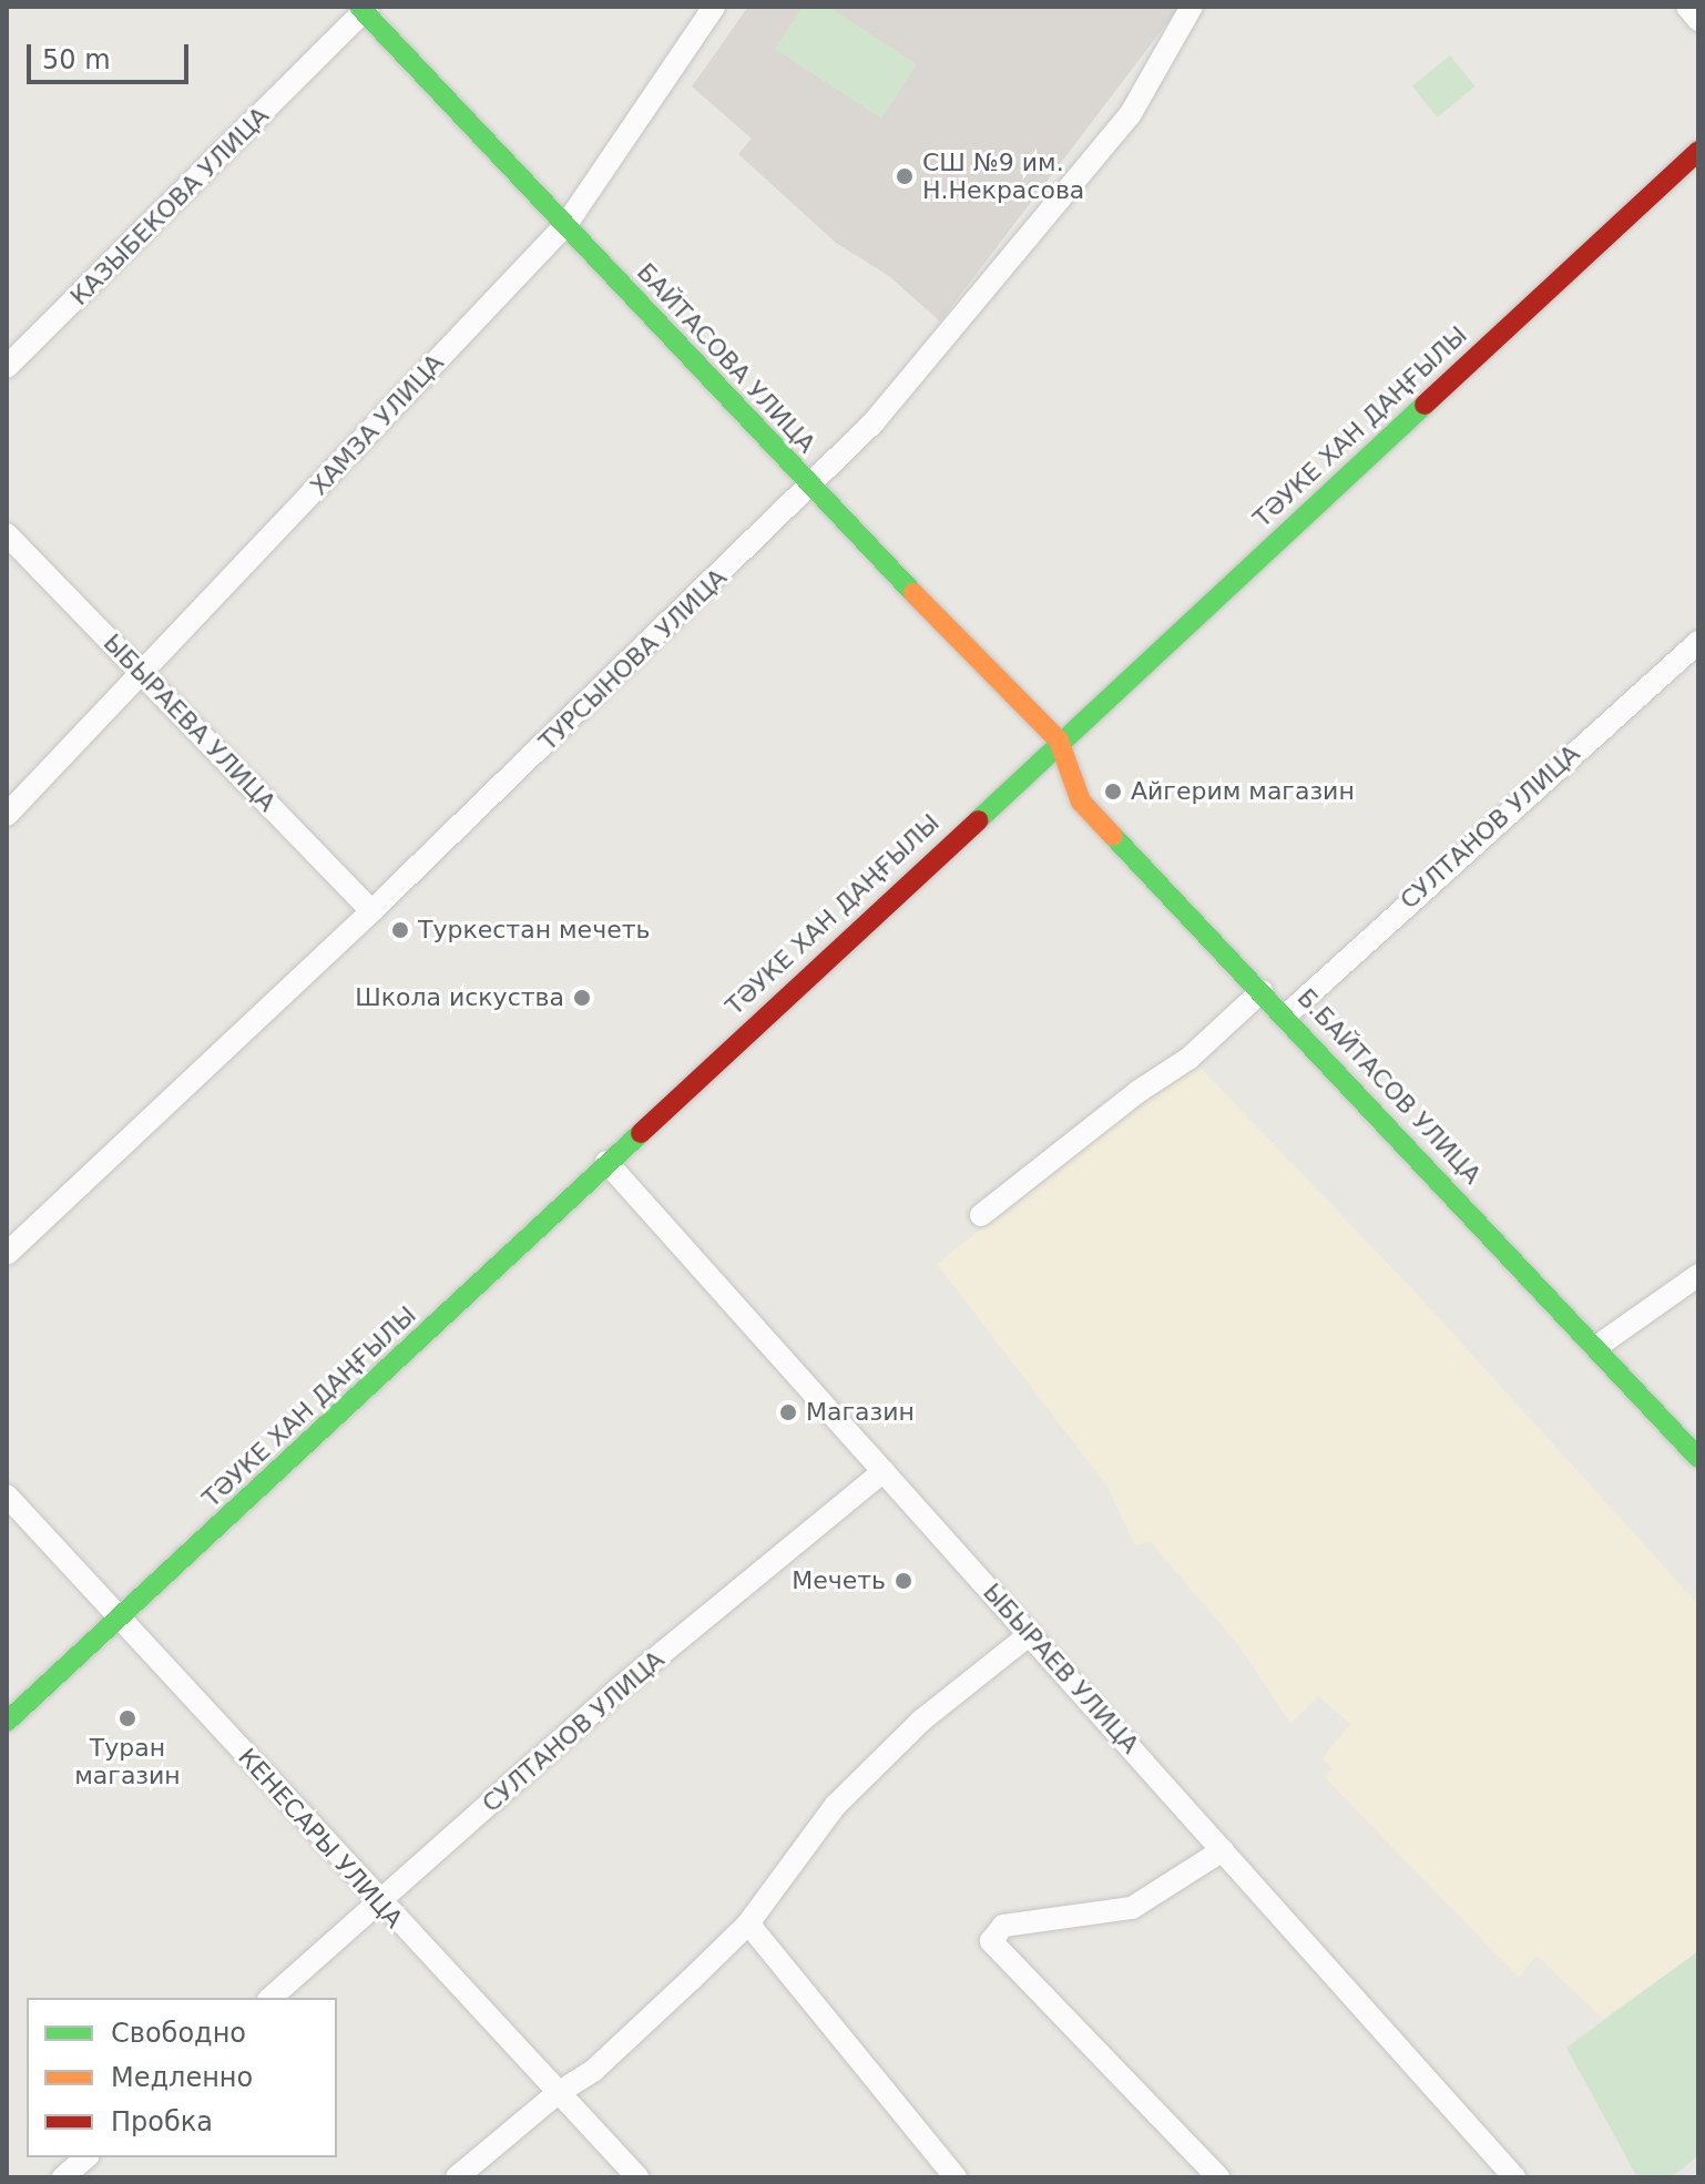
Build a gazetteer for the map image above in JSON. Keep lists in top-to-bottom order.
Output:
{
  "streets": {
    "street": [
      "КАЗЫБЕКОВА УЛИЦА",
      "БАЙТАСОВА УЛИЦА",
      "ХАМЗА УЛИЦА",
      "ТӘУКЕ ХАН ДАҢҒЫЛЫ",
      "ТУРСЫНОВА УЛИЦА",
      "ЫБЫРАЕВА УЛИЦА",
      "СУЛТАНОВ УЛИЦА",
      "Б.БАЙТАСОВ УЛИЦА",
      "ЫБЫРАЕВ УЛИЦА",
      "КЕНЕСАРЫ УЛИЦА"
    ]
  },
  "crossings": [
    ["КАЗЫБЕКОВА УЛИЦА", "БАЙТАСОВА УЛИЦА"],
    ["БАЙТАСОВА УЛИЦА", "ХАМЗА УЛИЦА"],
    ["БАЙТАСОВА УЛИЦА", "ТӘУКЕ ХАН ДАҢҒЫЛЫ"],
    ["БАЙТАСОВА УЛИЦА", "ТУРСЫНОВА УЛИЦА"],
    ["БАЙТАСОВА УЛИЦА", "Б.БАЙТАСОВ УЛИЦА"],
    ["ХАМЗА УЛИЦА", "ЫБЫРАЕВА УЛИЦА"],
    ["ТӘУКЕ ХАН ДАҢҒЫЛЫ", "Б.БАЙТАСОВ УЛИЦА"],
    ["ТӘУКЕ ХАН ДАҢҒЫЛЫ", "ЫБЫРАЕВ УЛИЦА"],
    ["ТӘУКЕ ХАН ДАҢҒЫЛЫ", "КЕНЕСАРЫ УЛИЦА"],
    ["ТУРСЫНОВА УЛИЦА", "ЫБЫРАЕВА УЛИЦА"],
    ["СУЛТАНОВ УЛИЦА", "Б.БАЙТАСОВ УЛИЦА"],
    ["СУЛТАНОВ УЛИЦА", "ЫБЫРАЕВ УЛИЦА"],
    ["СУЛТАНОВ УЛИЦА", "КЕНЕСАРЫ УЛИЦА"]
  ],
  "places": [
    "СШ №9 им. Н.Некрасова",
    "Айгерим магазин",
    "Туркестан мечеть",
    "Школа искуства",
    "Магазин",
    "Мечеть",
    "Туран магазин"
  ],
  "legend": ["Свободно", "Медленно", "Пробка"],
  "scale_bar": "50 m"
}
